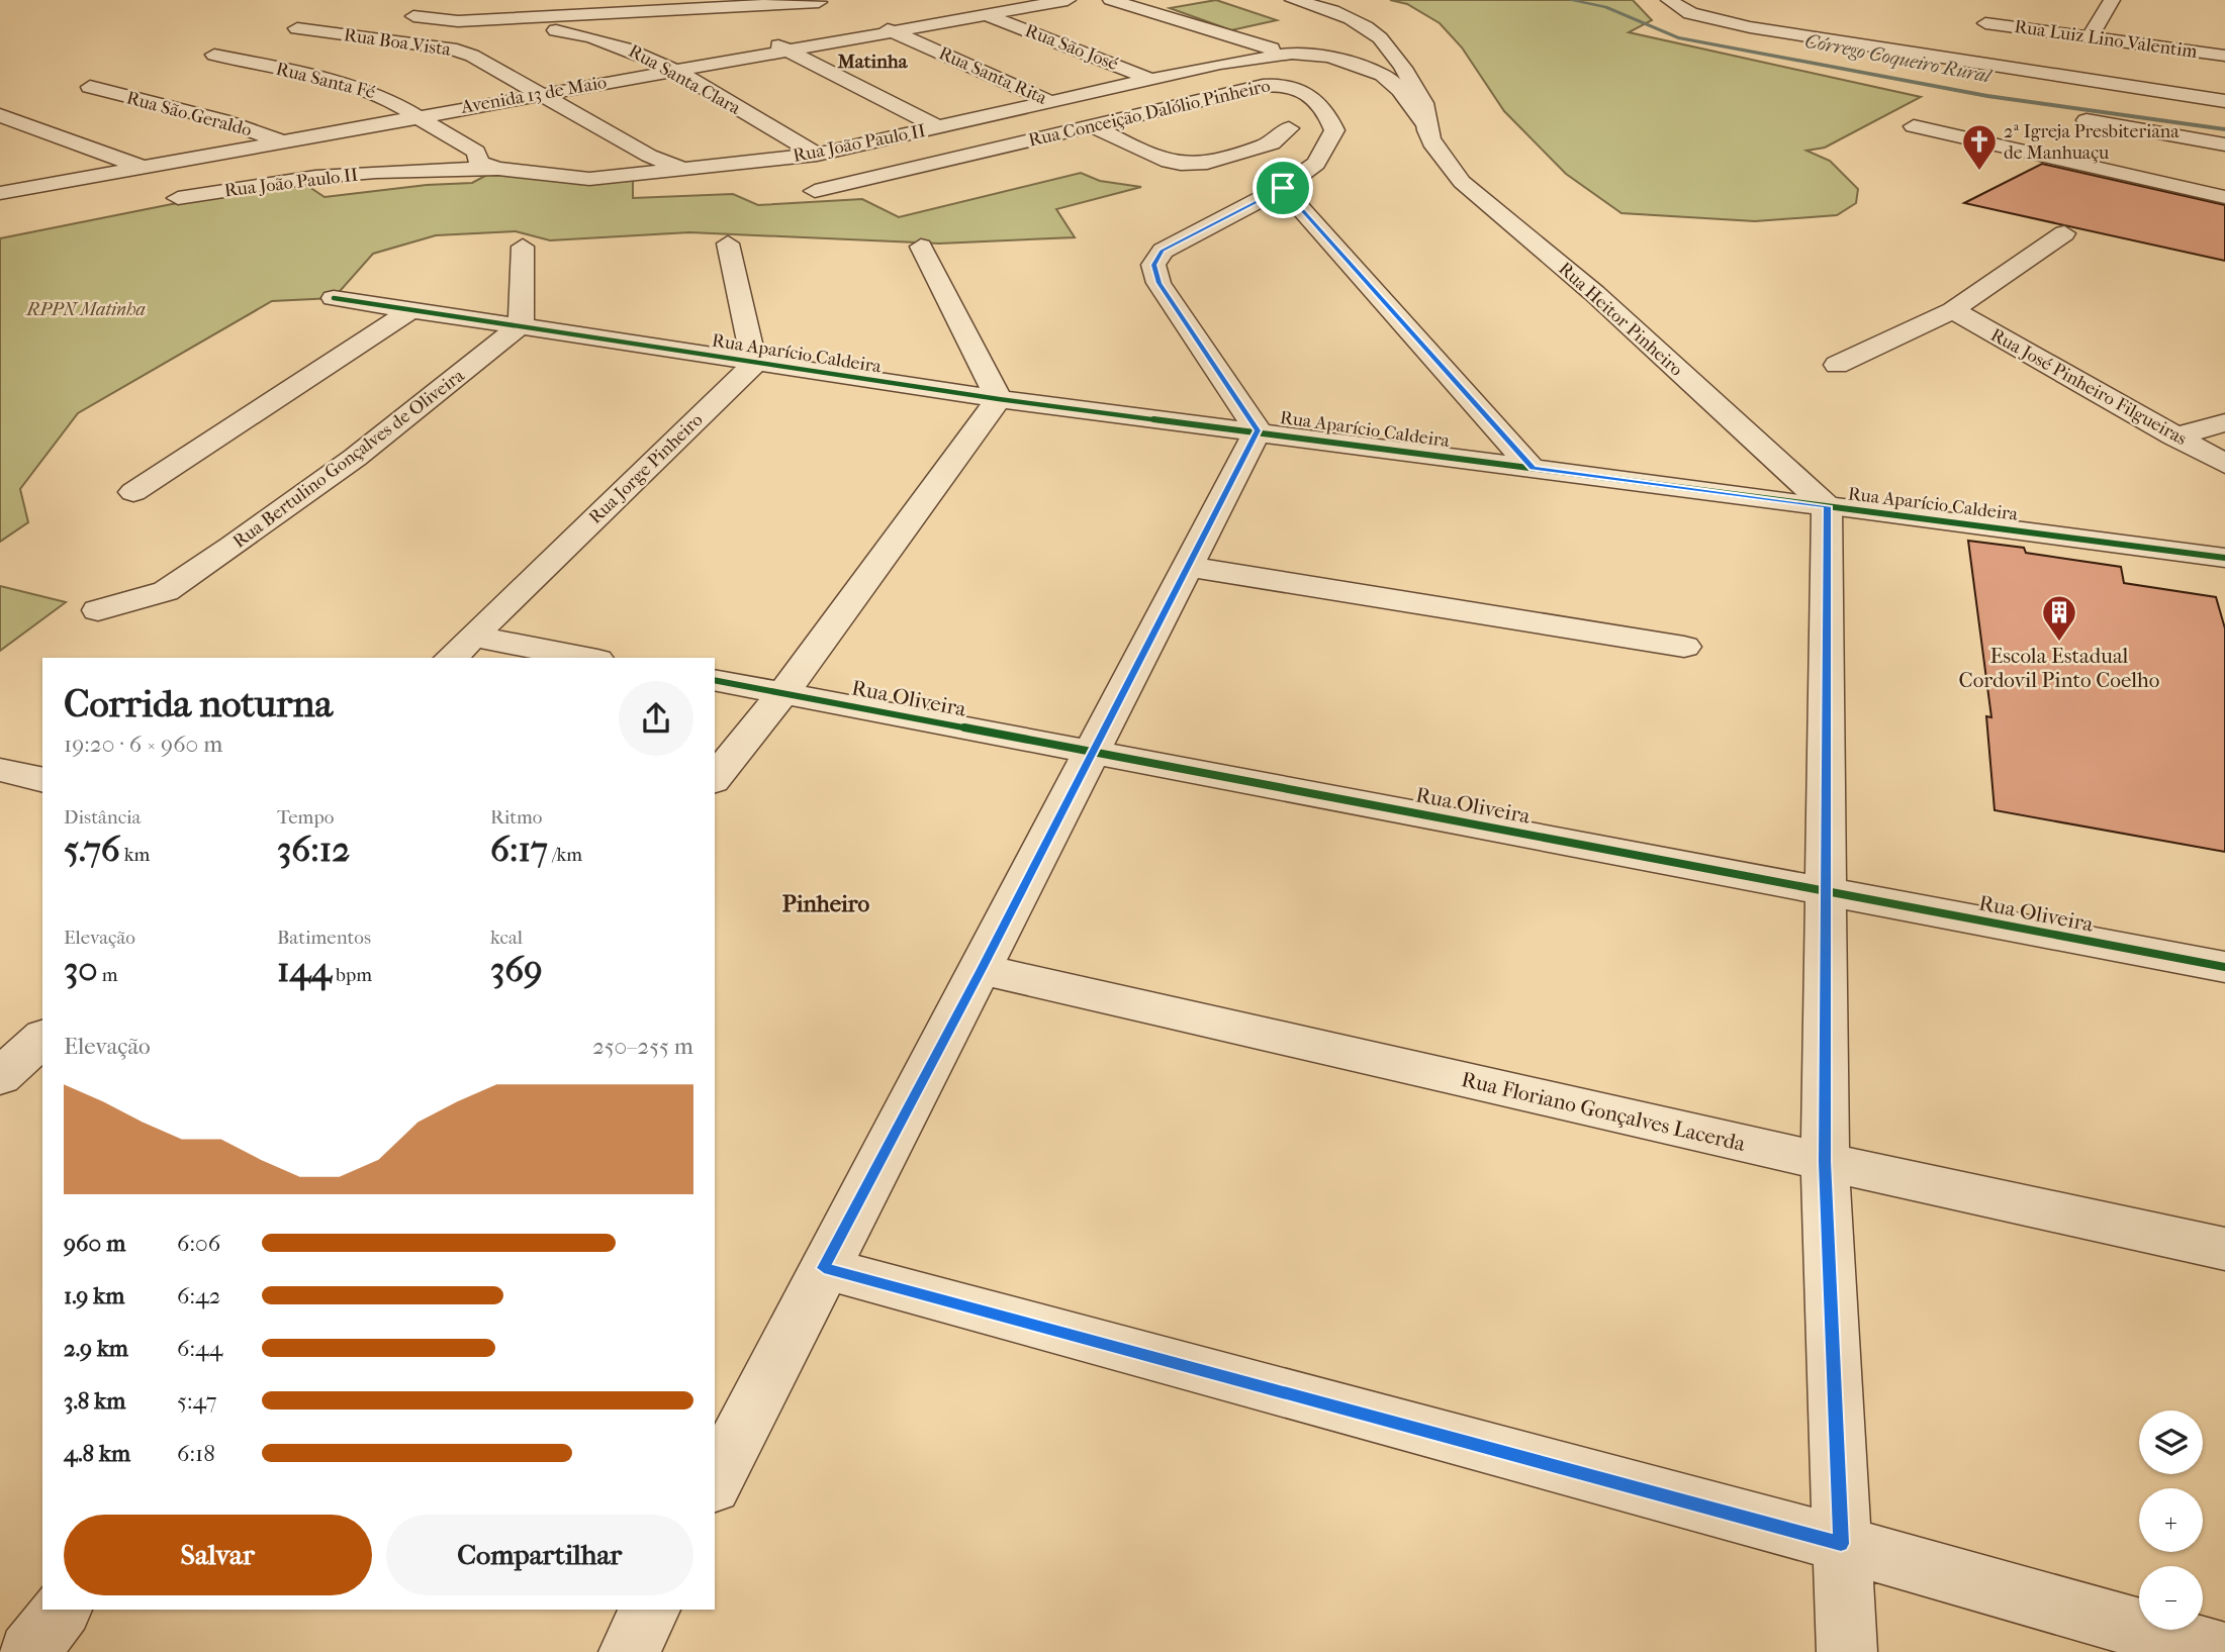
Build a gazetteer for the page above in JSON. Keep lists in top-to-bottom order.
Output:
{
  "streets": {
    "street": [
      "Rua Luiz Lino Valentim",
      "Rua Boa Vista",
      "Rua São José",
      "Rua Santa Rita",
      "Rua Santa Clara",
      "Rua Santa Fé",
      "Avenida 13 de Maio",
      "Rua Conceição Dalólio Pinheiro",
      "Rua São Geraldo",
      "Rua João Paulo II",
      "Rua Heitor Pinheiro",
      "Rua Aparício Caldeira",
      "Rua José Pinheiro Filgueiras",
      "Rua Bertulino Gonçalves de Oliveira",
      "Rua Jorge Pinheiro",
      "Rua Oliveira",
      "Rua Floriano Gonçalves Lacerda"
    ]
  },
  "crossings": [
    ["Rua Boa Vista", "Avenida 13 de Maio"],
    ["Rua Boa Vista", "Rua João Paulo II"],
    ["Rua São José", "Avenida 13 de Maio"],
    ["Rua São José", "Rua João Paulo II"],
    ["Rua Santa Rita", "Avenida 13 de Maio"],
    ["Rua Santa Rita", "Rua João Paulo II"],
    ["Rua Santa Clara", "Avenida 13 de Maio"],
    ["Rua Santa Clara", "Rua João Paulo II"],
    ["Rua Santa Fé", "Avenida 13 de Maio"],
    ["Rua Santa Fé", "Rua João Paulo II"],
    ["Avenida 13 de Maio", "Rua São Geraldo"],
    ["Rua Conceição Dalólio Pinheiro", "Rua Aparício Caldeira"],
    ["Rua João Paulo II", "Rua Heitor Pinheiro"],
    ["Rua Heitor Pinheiro", "Rua Aparício Caldeira"],
    ["Rua Aparício Caldeira", "Rua Bertulino Gonçalves de Oliveira"],
    ["Rua Aparício Caldeira", "Rua Jorge Pinheiro"]
  ],
  "districts": ["Matinha", "Pinheiro"],
  "water": ["Córrego Coqueiro Rural"],
  "parks": ["RPPN Matinha"],
  "places": {
    "church": ["2ª Igreja Presbiteriana de Manhuaçu"],
    "building": ["Escola Estadual Cordovil Pinto Coelho"]
  },
  "page": {
    "heading": ["Corrida noturna", "19:20 · 6 × 960 m"],
    "stats": [
      ["Distância", "5.76 km"],
      ["Tempo", "36:12"],
      ["Ritmo", "6:17 /km"],
      ["Elevação", "30 m"],
      ["Batimentos", "144 bpm"],
      ["kcal", "369"]
    ],
    "chart": ["Elevação", "250–255 m"],
    "list": [
      {
        "name": "960 m",
        "note": "6:06"
      },
      {
        "name": "1.9 km",
        "note": "6:42"
      },
      {
        "name": "2.9 km",
        "note": "6:44"
      },
      {
        "name": "3.8 km",
        "note": "5:47"
      },
      {
        "name": "4.8 km",
        "note": "6:18"
      }
    ],
    "map_buttons": ["+", "−"],
    "buttons": ["Salvar", "Compartilhar"]
  }
}
